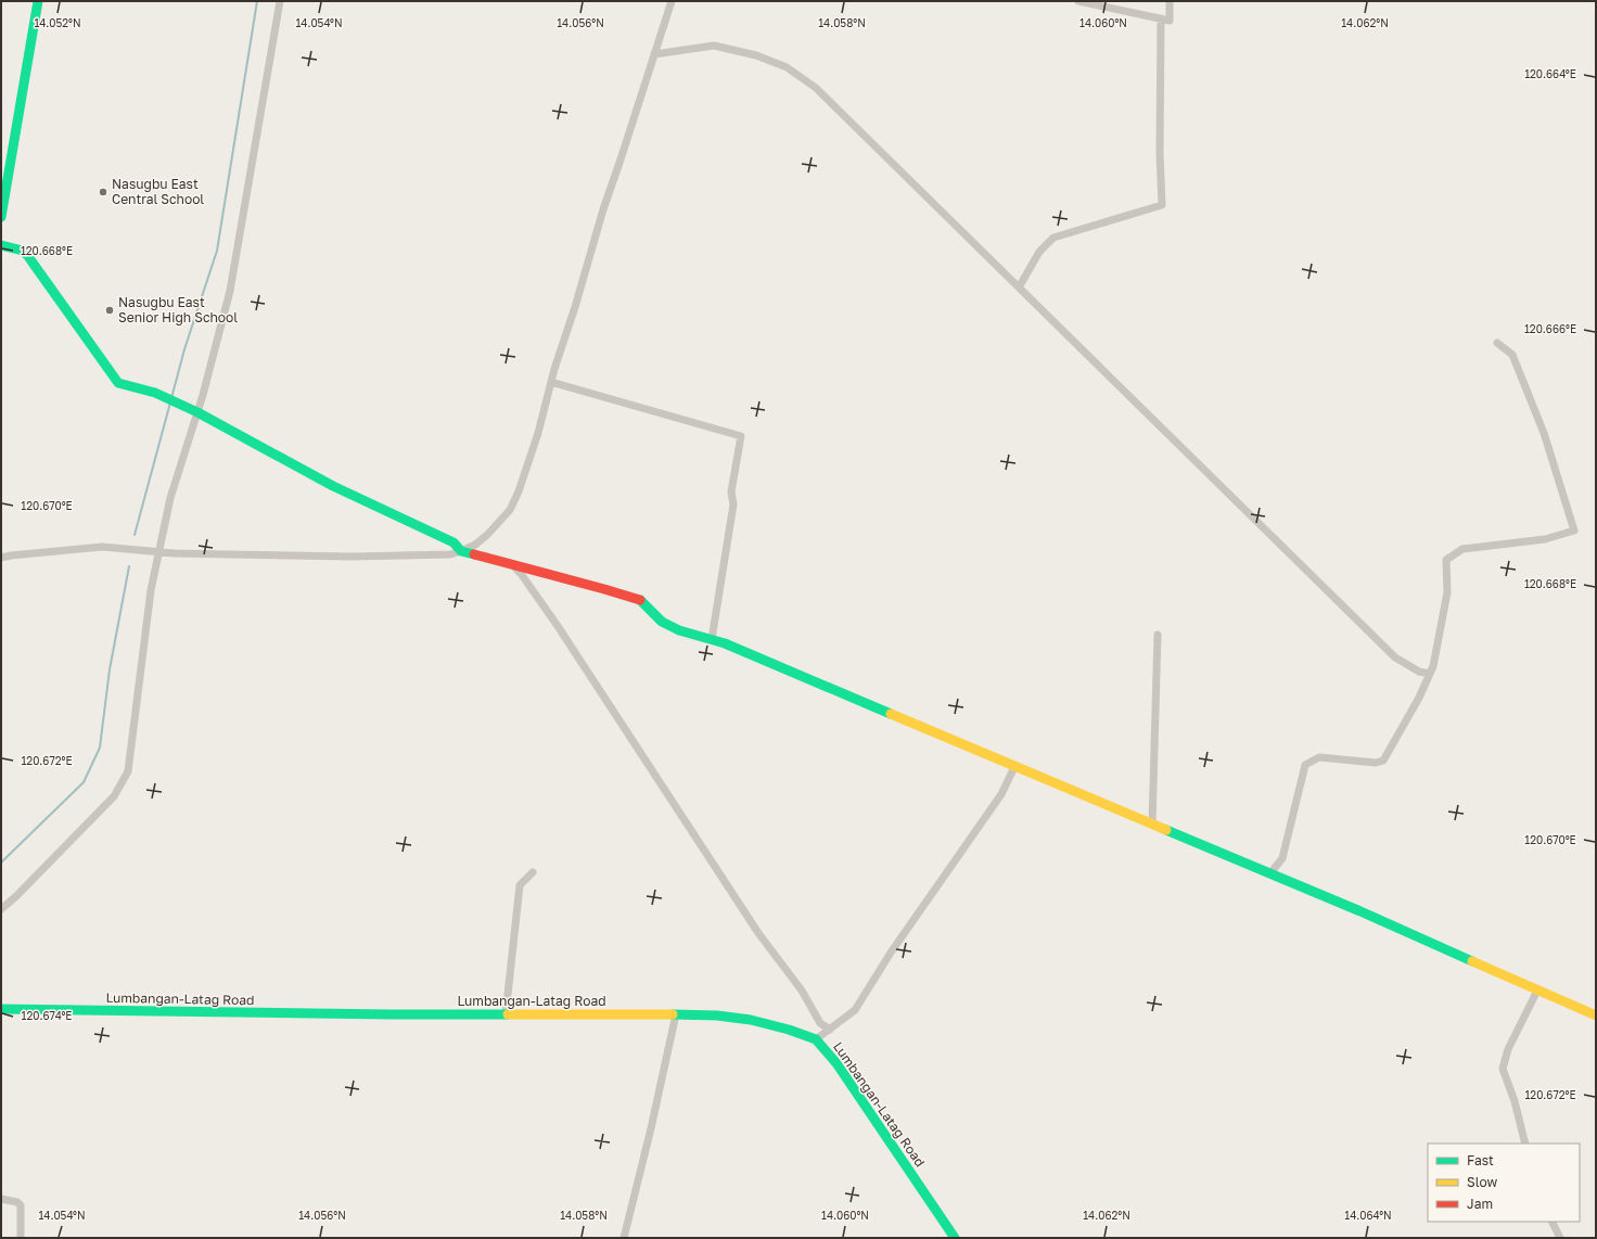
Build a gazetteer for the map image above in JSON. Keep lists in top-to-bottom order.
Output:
{
  "streets": {
    "street": ["Lumbangan-Latag Road"]
  },
  "places": ["Nasugbu East Central School", "Nasugbu East Senior High School"],
  "legend": ["Fast", "Slow", "Jam"],
  "coordinates": [
    "14.052°N",
    "14.054°N",
    "14.056°N",
    "14.058°N",
    "14.060°N",
    "14.062°N",
    "120.664°E",
    "120.668°E",
    "120.666°E",
    "120.670°E",
    "120.672°E",
    "120.674°E",
    "14.064°N"
  ]
}
